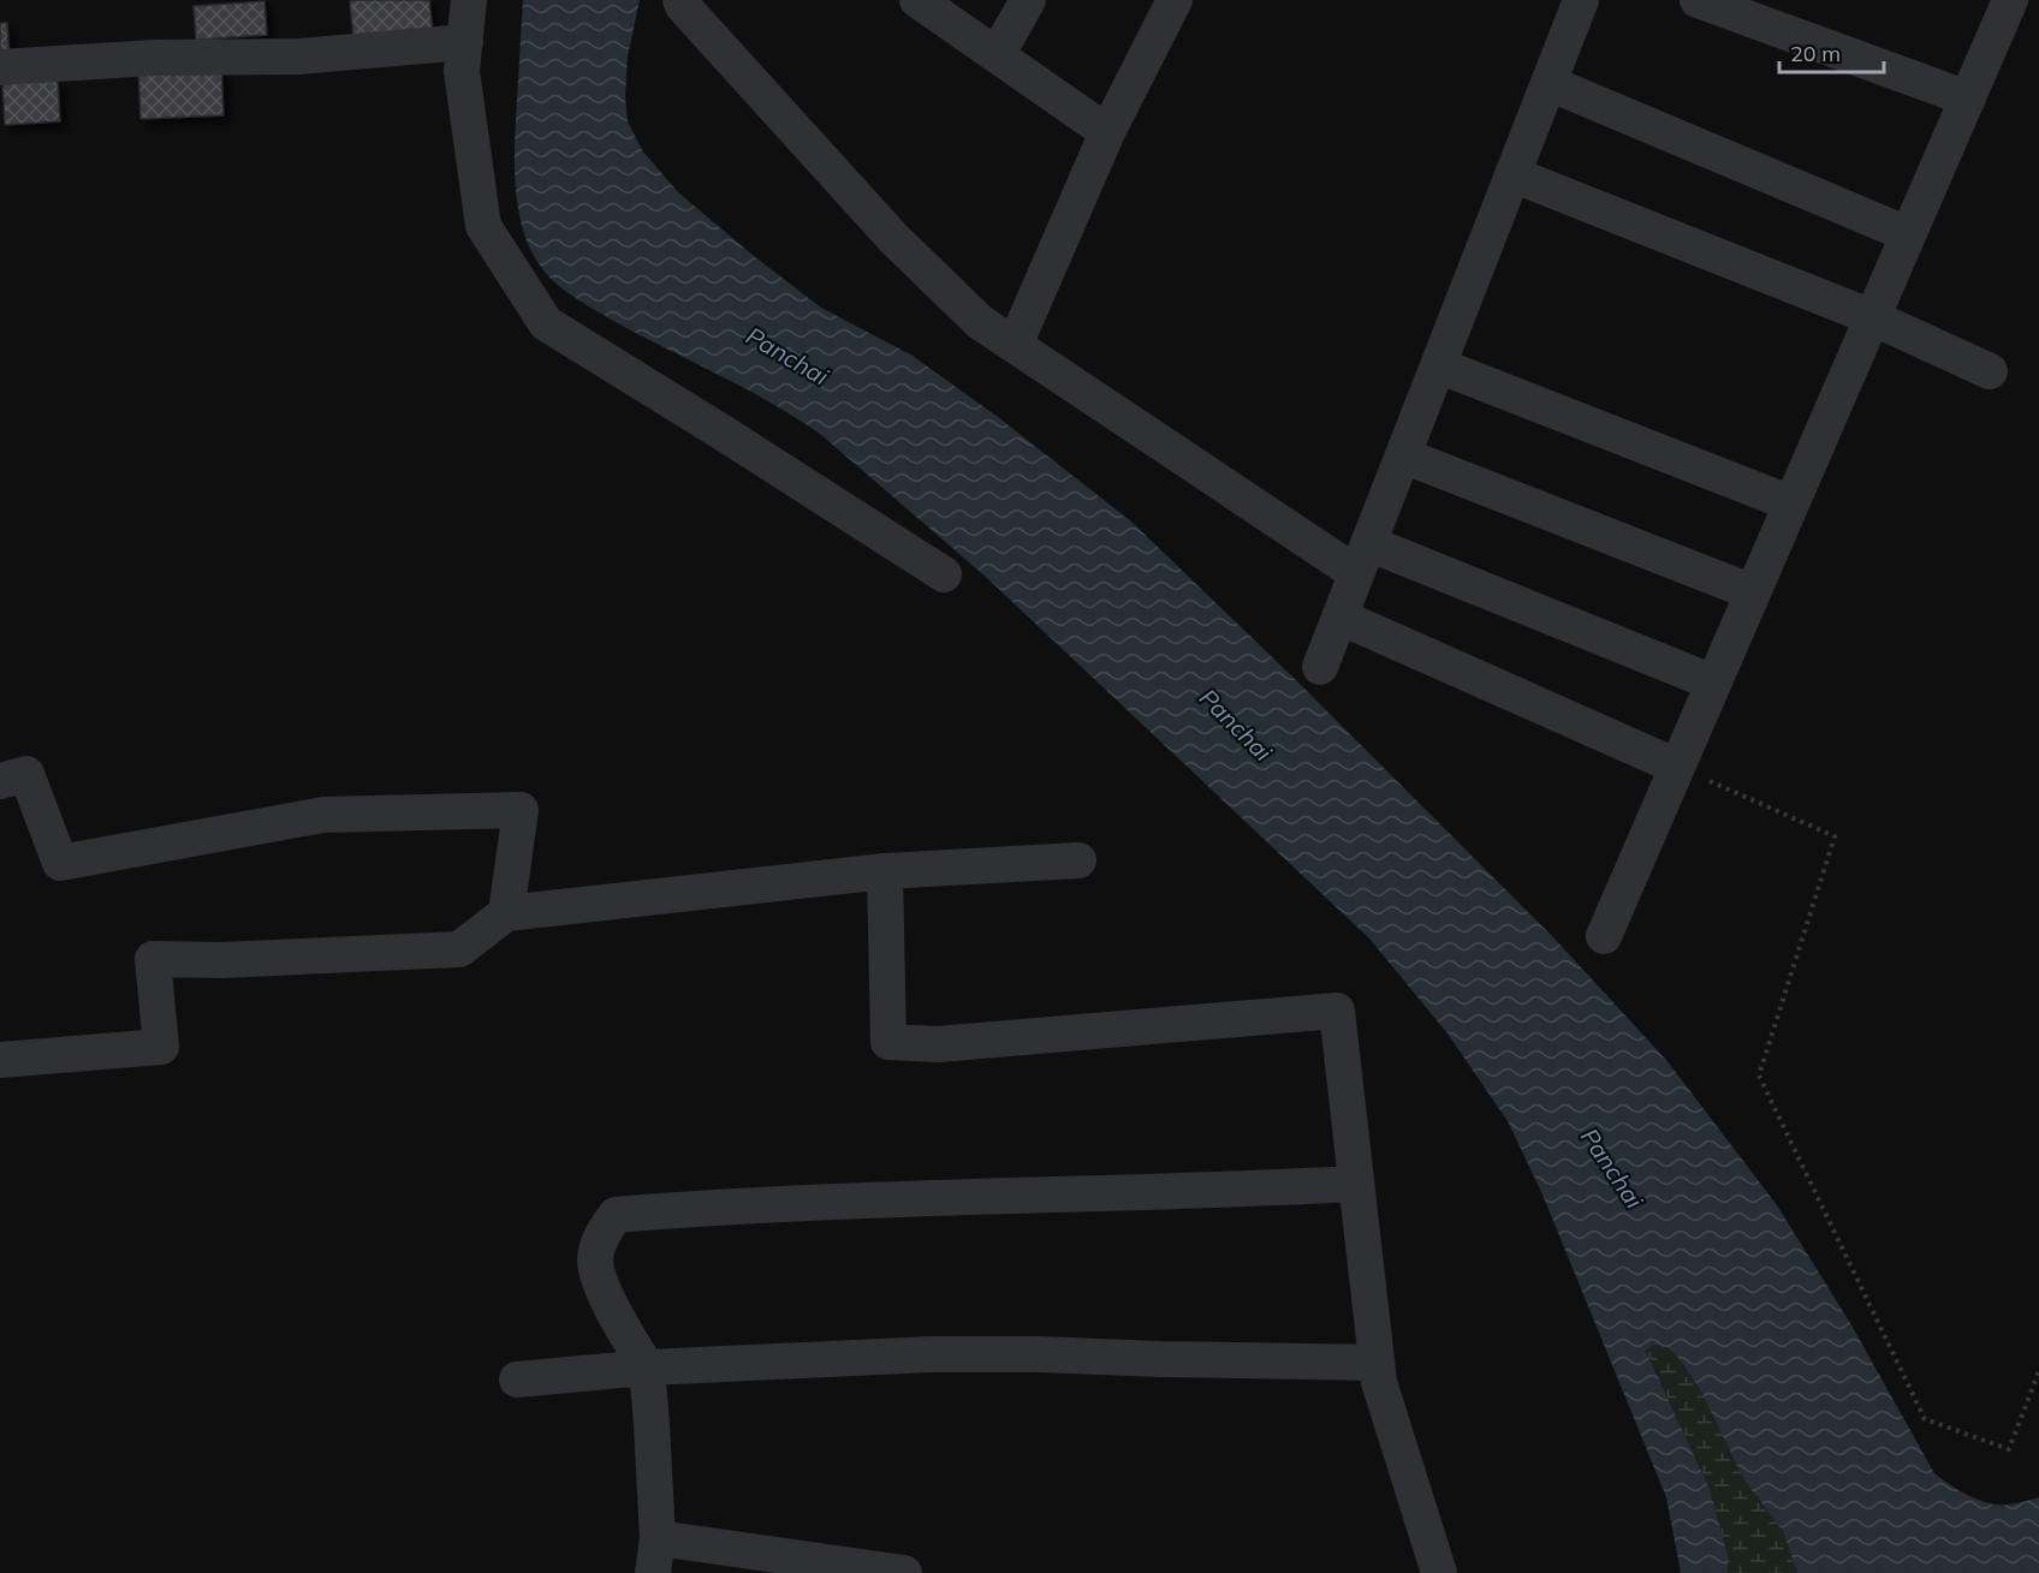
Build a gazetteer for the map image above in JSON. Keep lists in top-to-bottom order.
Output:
{
  "water": ["Panchai"],
  "scale_bar": "20 m"
}
